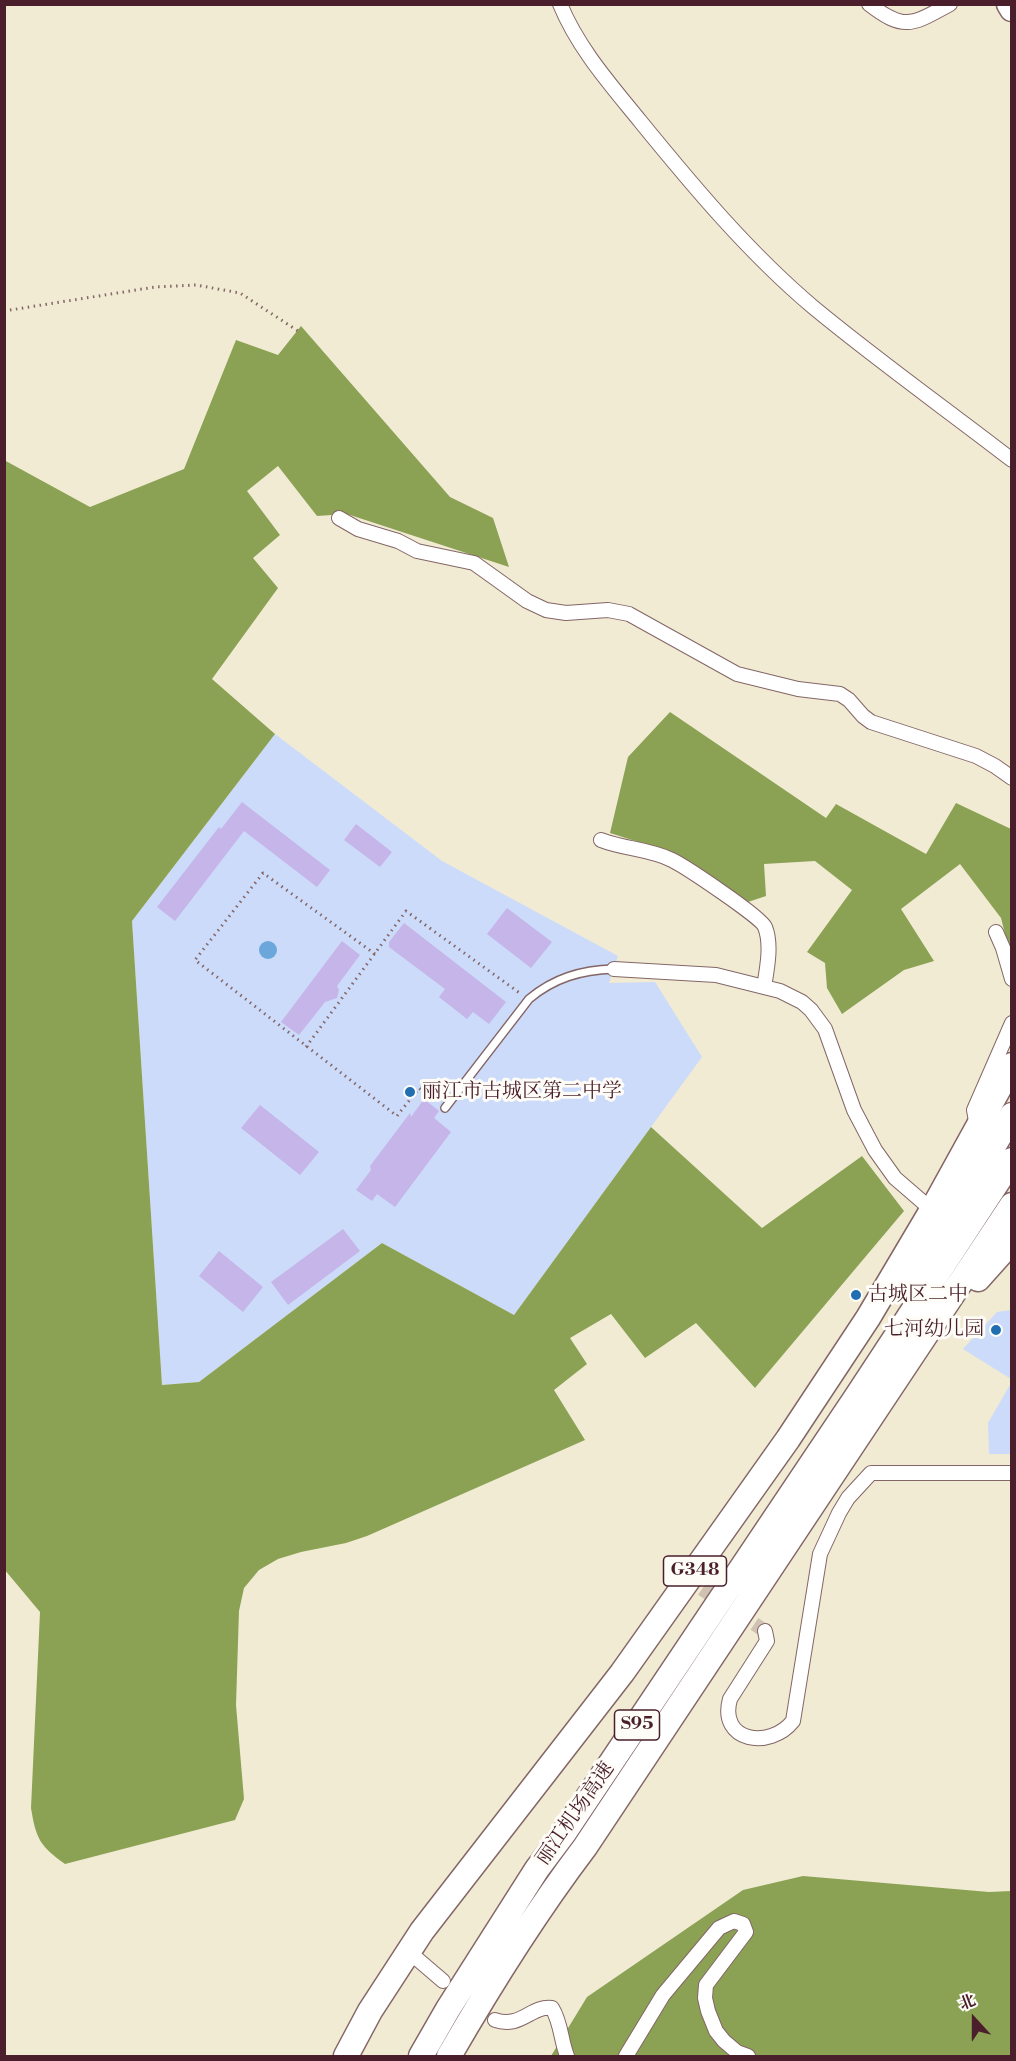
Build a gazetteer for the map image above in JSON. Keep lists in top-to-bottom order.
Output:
{
  "streets": {
    "highway": ["G348", "S95", "丽江机场高速"]
  },
  "places": ["丽江市古城区第二中学", "古城区二中", "七河幼儿园"],
  "north": "top"
}
